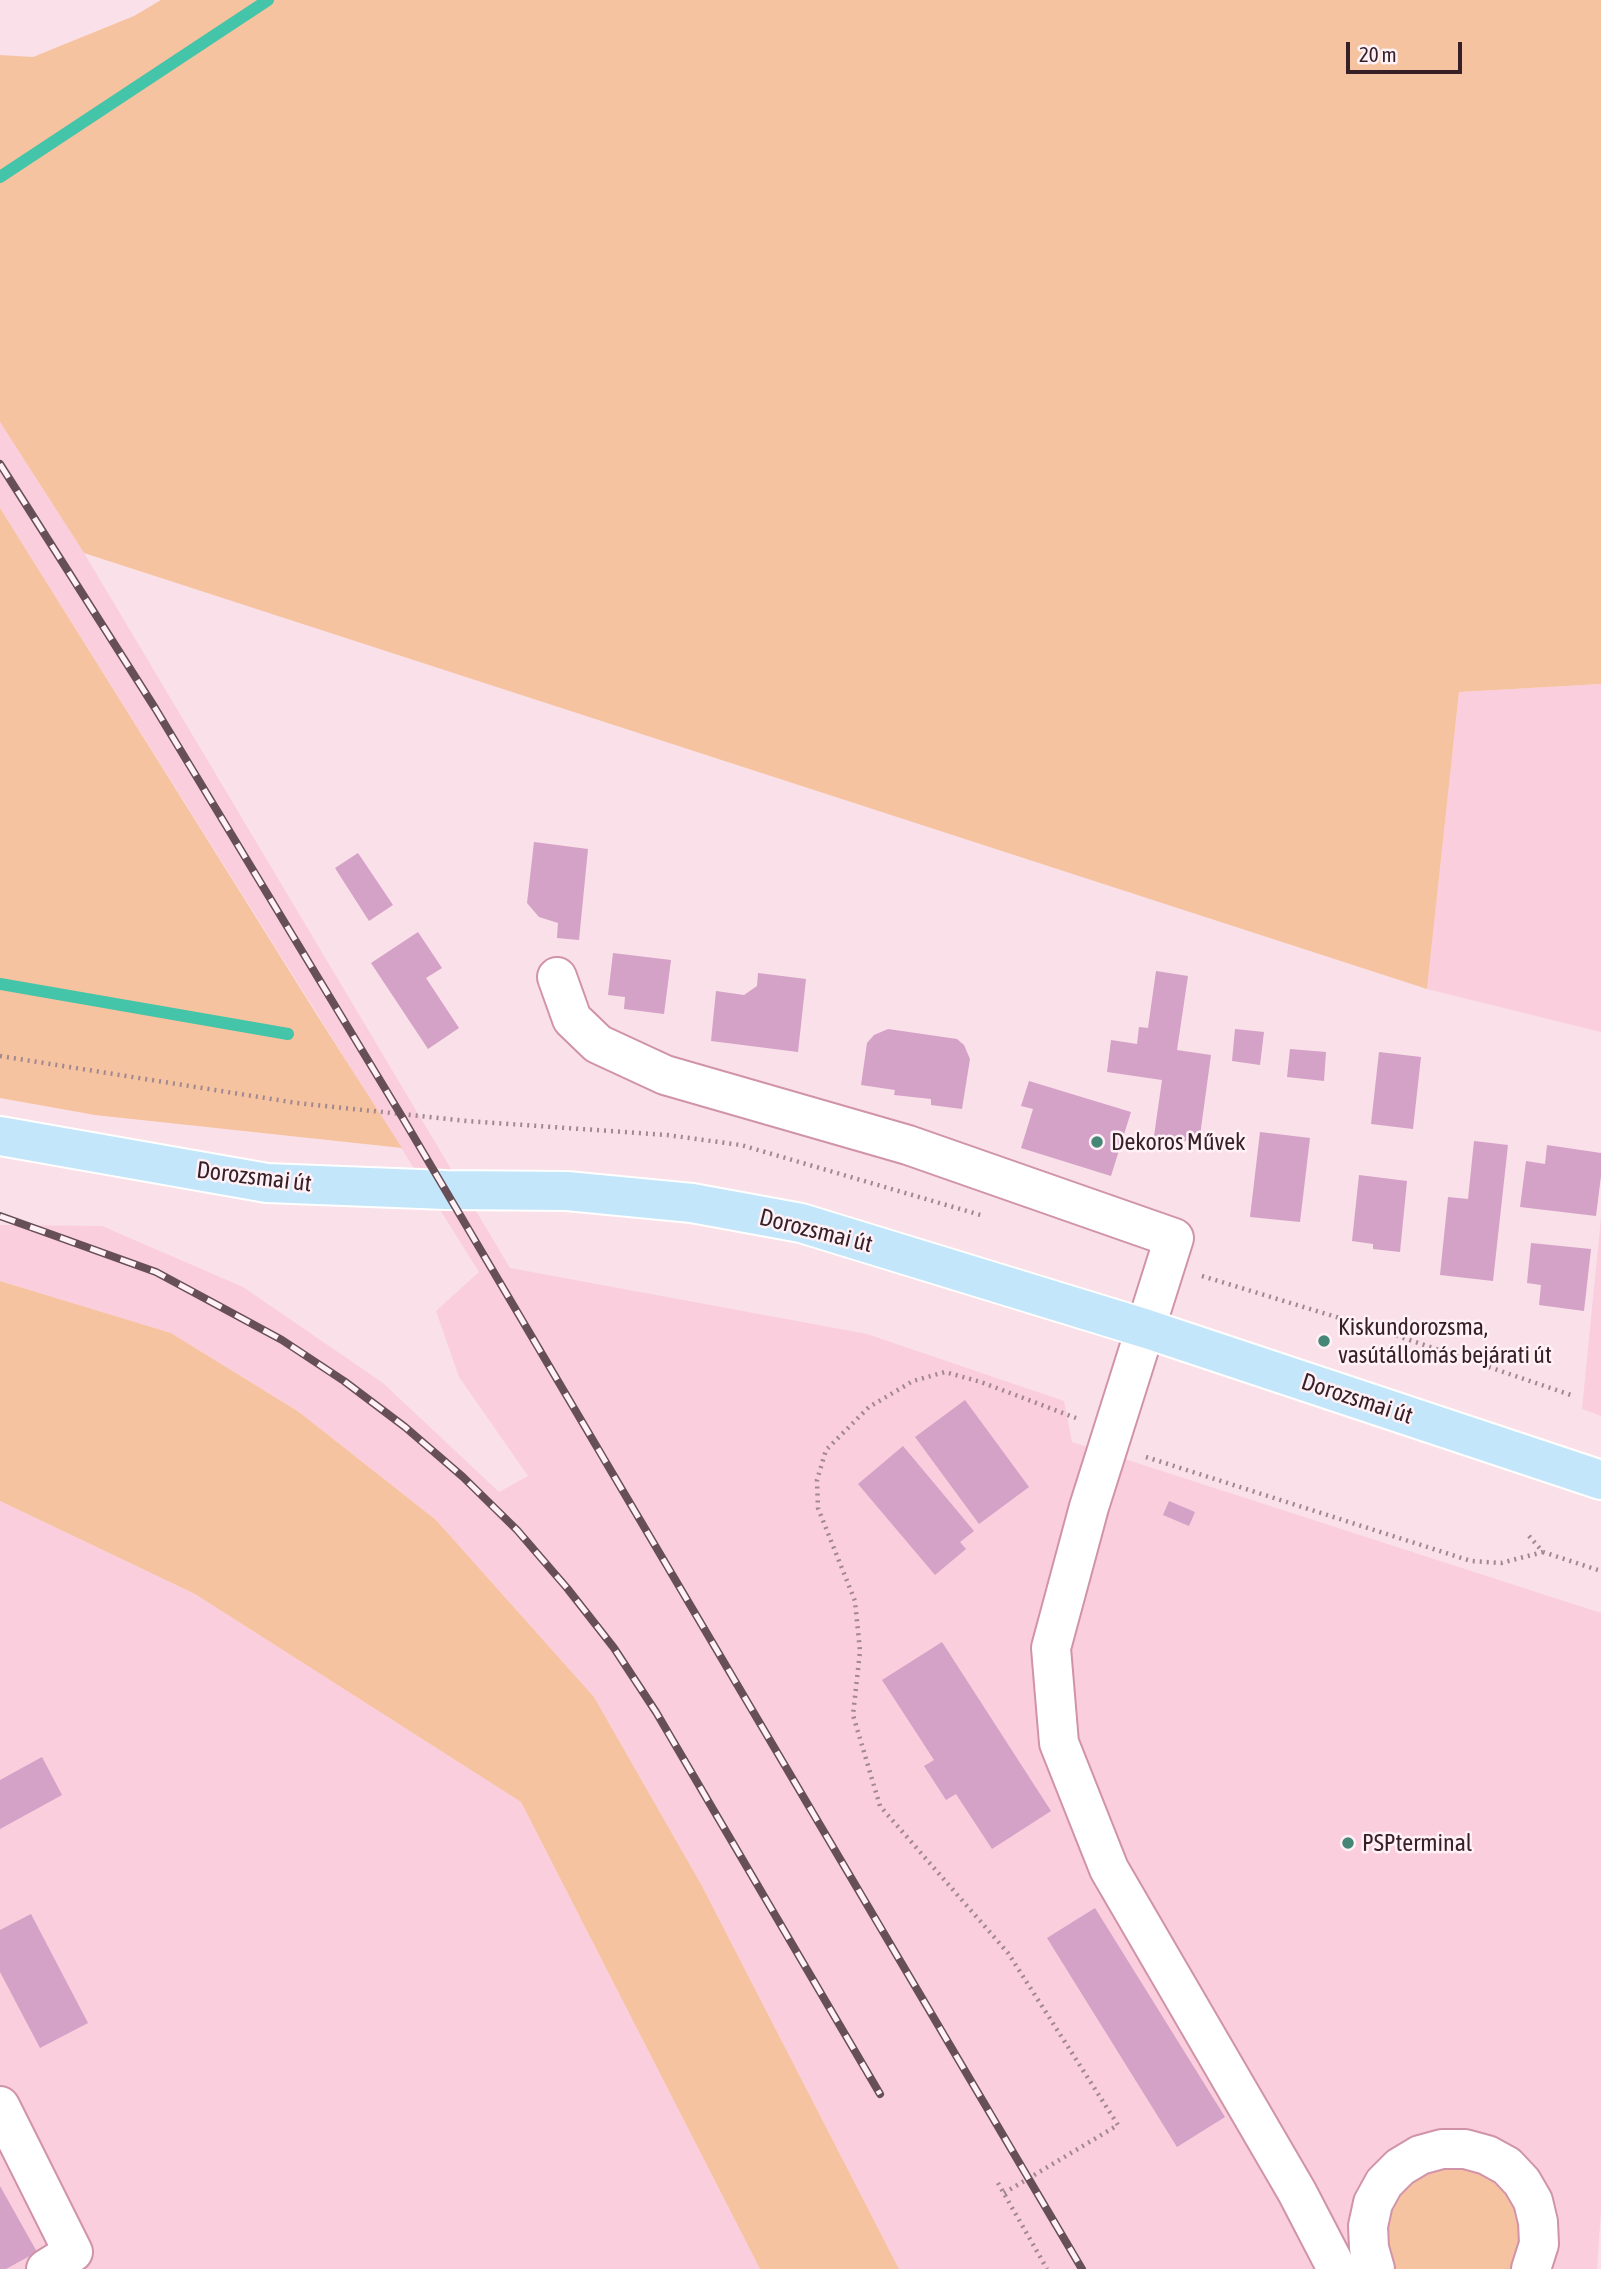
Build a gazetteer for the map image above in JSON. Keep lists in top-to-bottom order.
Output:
{
  "streets": {
    "main road": ["Dorozsmai út"]
  },
  "places": ["Dekoros Művek", "Kiskundorozsma, vasútállomás bejárati út", "PSPterminal"],
  "scale_bar": "20 m"
}
